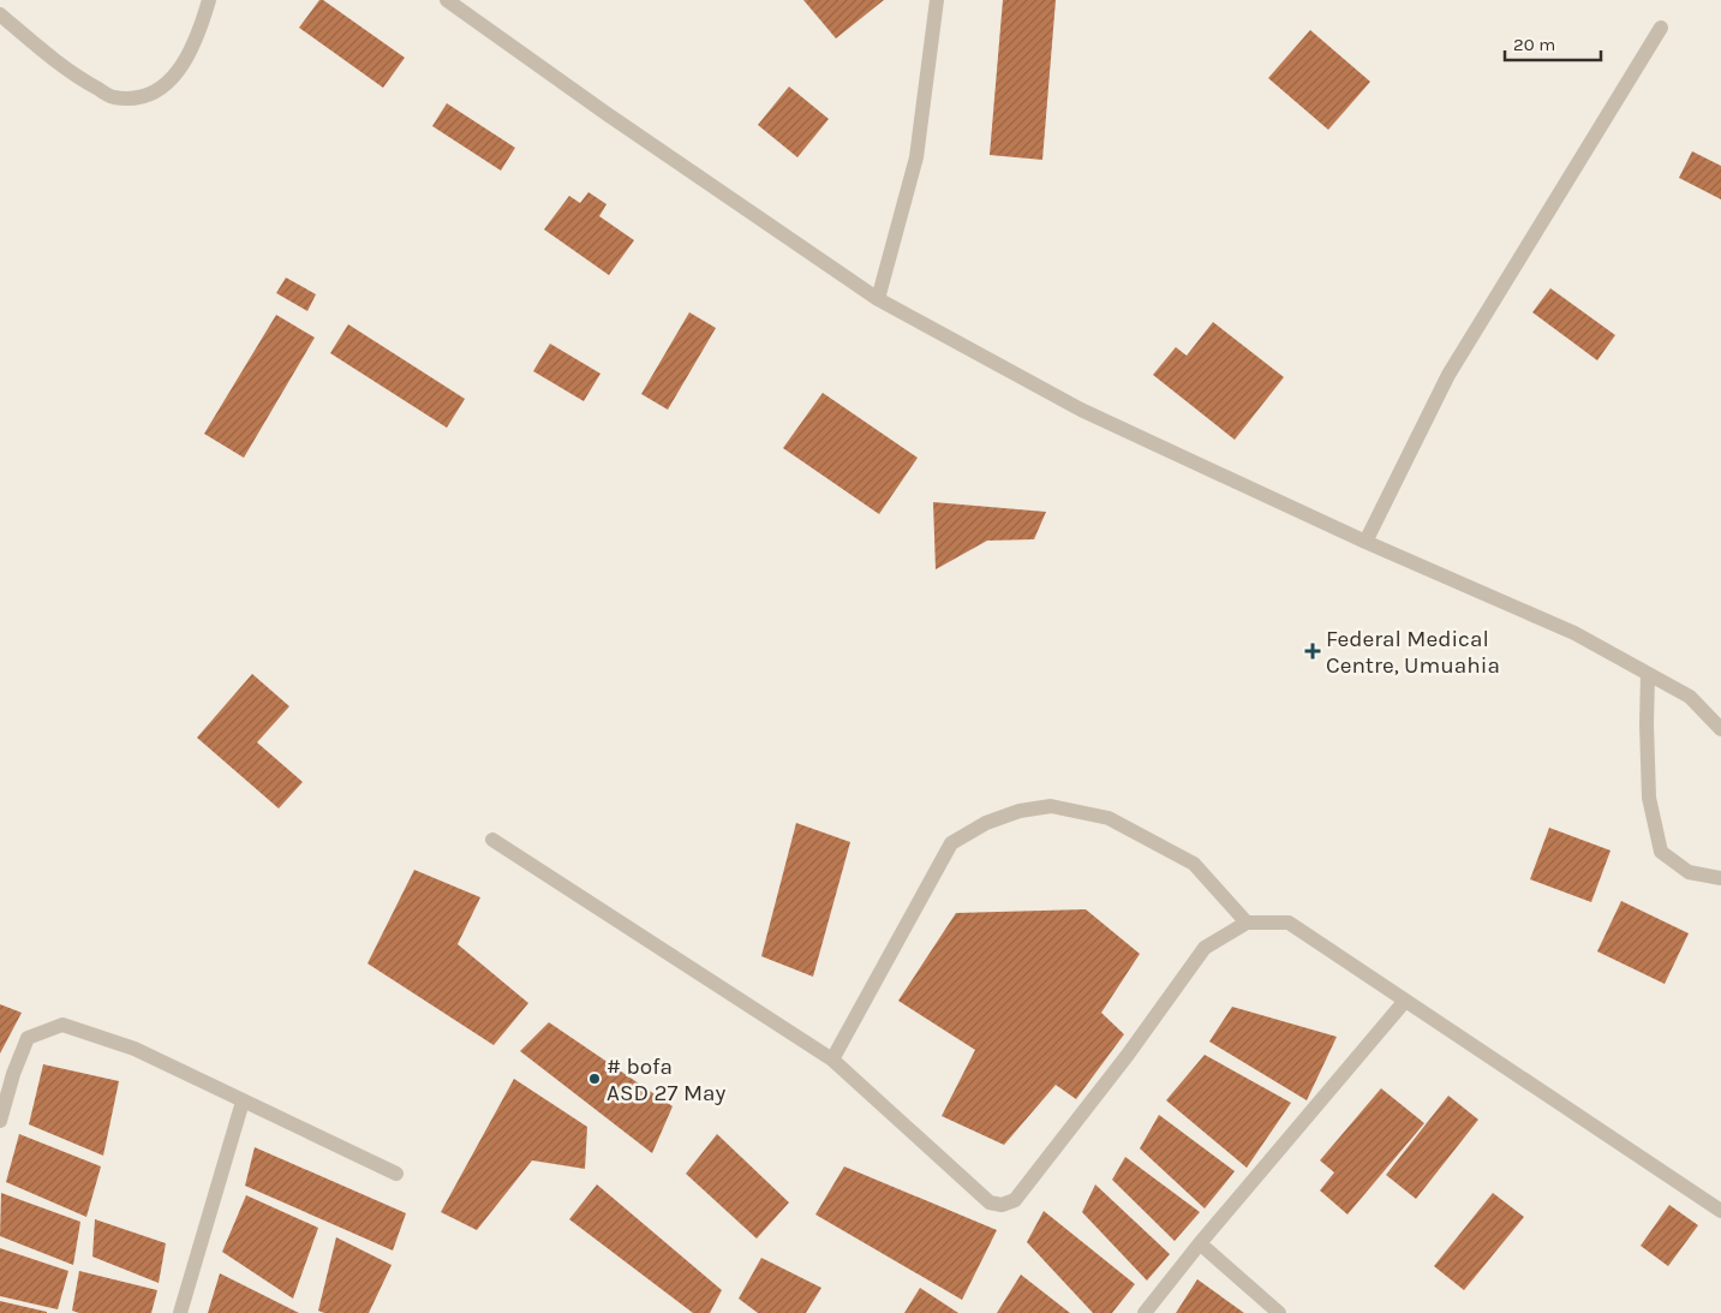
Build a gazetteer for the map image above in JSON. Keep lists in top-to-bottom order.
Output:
{
  "places": {
    "health": ["Federal Medical Centre, Umuahia"],
    "other": ["# bofa ASD 27 May"]
  },
  "scale_bar": "20 m"
}
